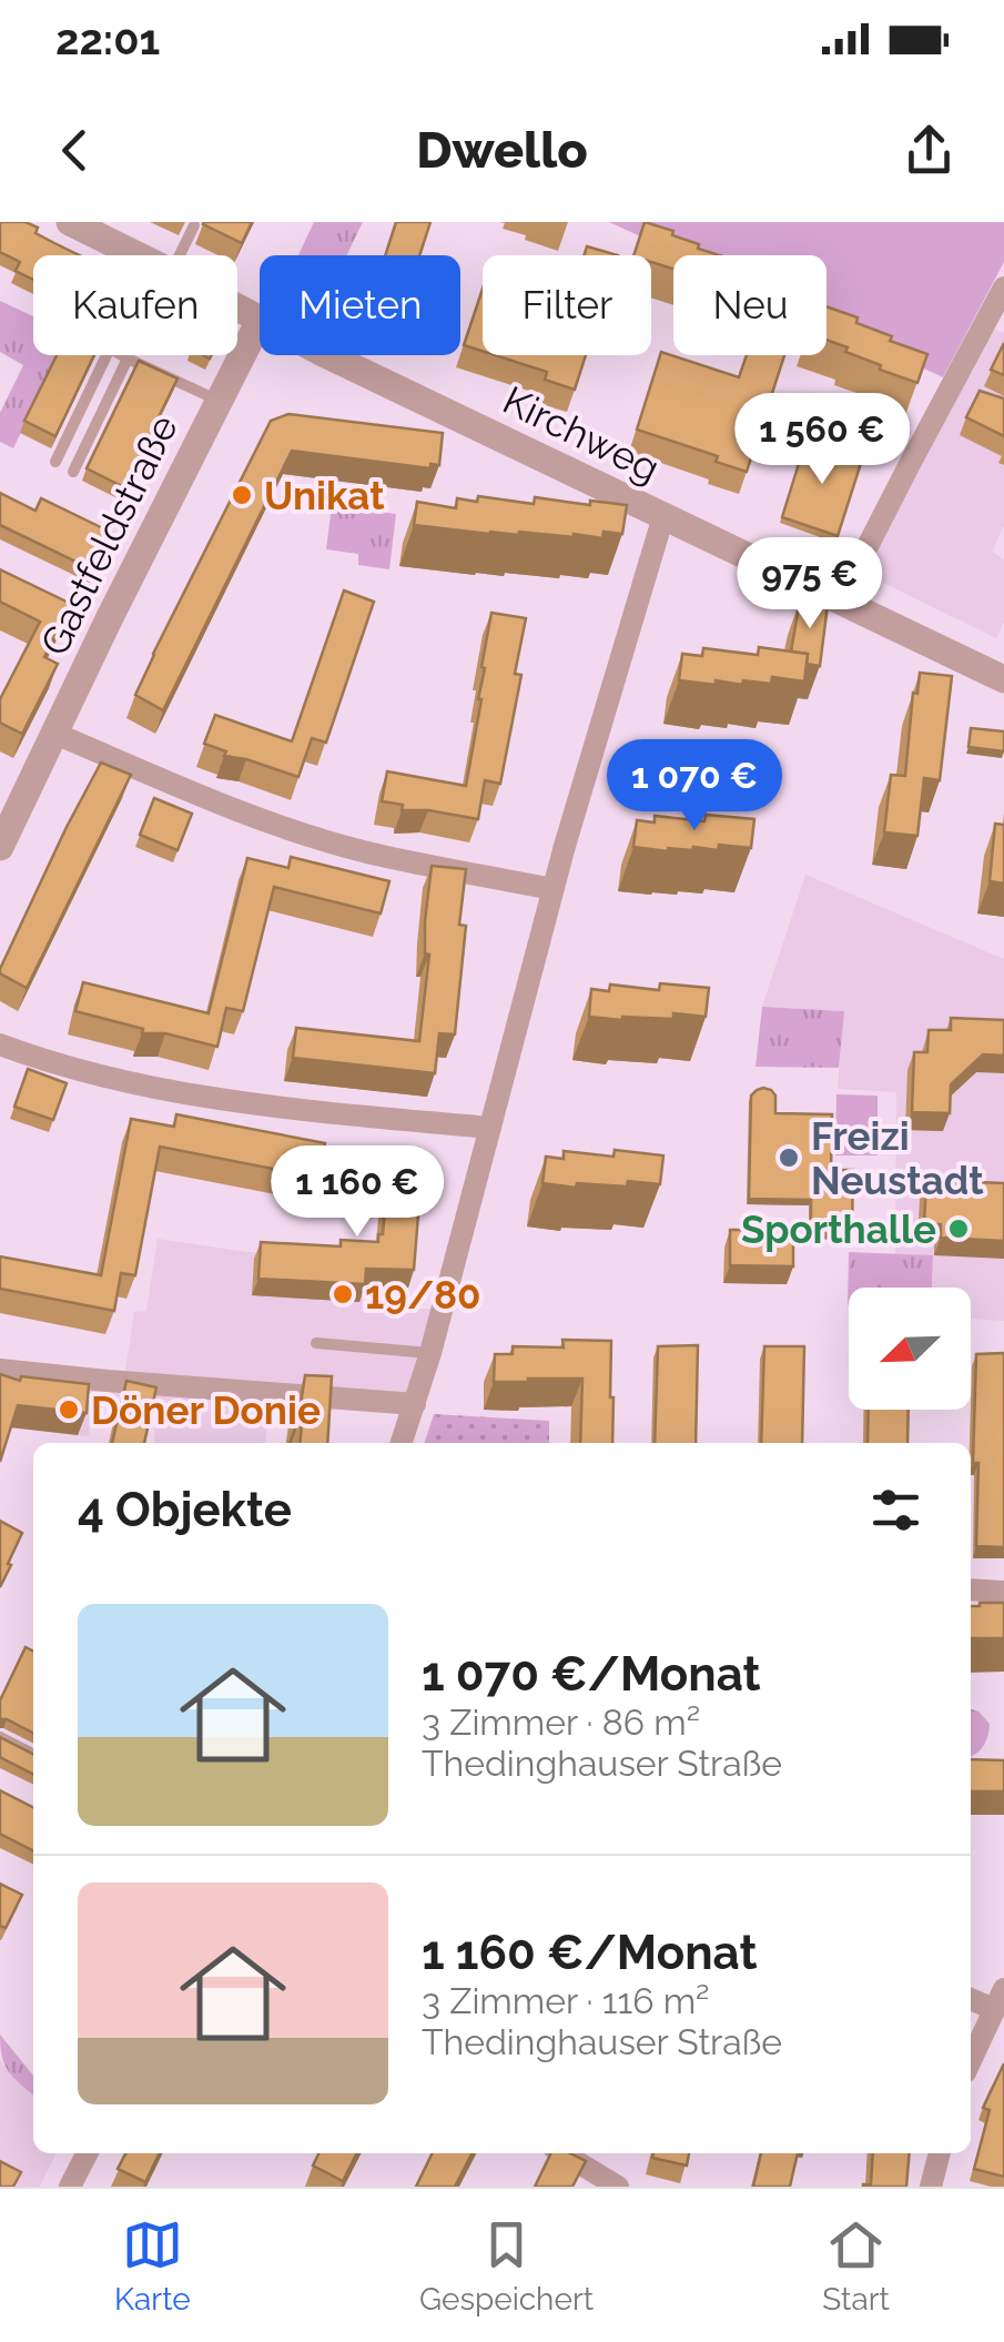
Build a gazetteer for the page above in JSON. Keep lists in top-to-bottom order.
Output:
{
  "streets": {
    "street": ["Kirchweg", "Gastfeldstraße"]
  },
  "places": [
    "Unikat",
    "Freizi Neustadt",
    "Sporthalle",
    "19/80",
    "Döner Donie"
  ],
  "north": "bottom left",
  "page": {
    "status": "22:01",
    "header": "Dwello",
    "chip": [
      "Kaufen",
      "Mieten",
      "Filter",
      "Neu"
    ],
    "price": [
      "1 560 €",
      "975 €",
      "1 070 €",
      "1 160 €"
    ],
    "heading": "4 Objekte",
    "list": [
      {
        "name": "1 070 €/Monat",
        "note": "3 Zimmer · 86 m² · Thedinghauser Straße"
      },
      {
        "name": "1 160 €/Monat",
        "note": "3 Zimmer · 116 m² · Thedinghauser Straße"
      }
    ],
    "tabs": ["Karte", "Gespeichert", "Start"]
  }
}
